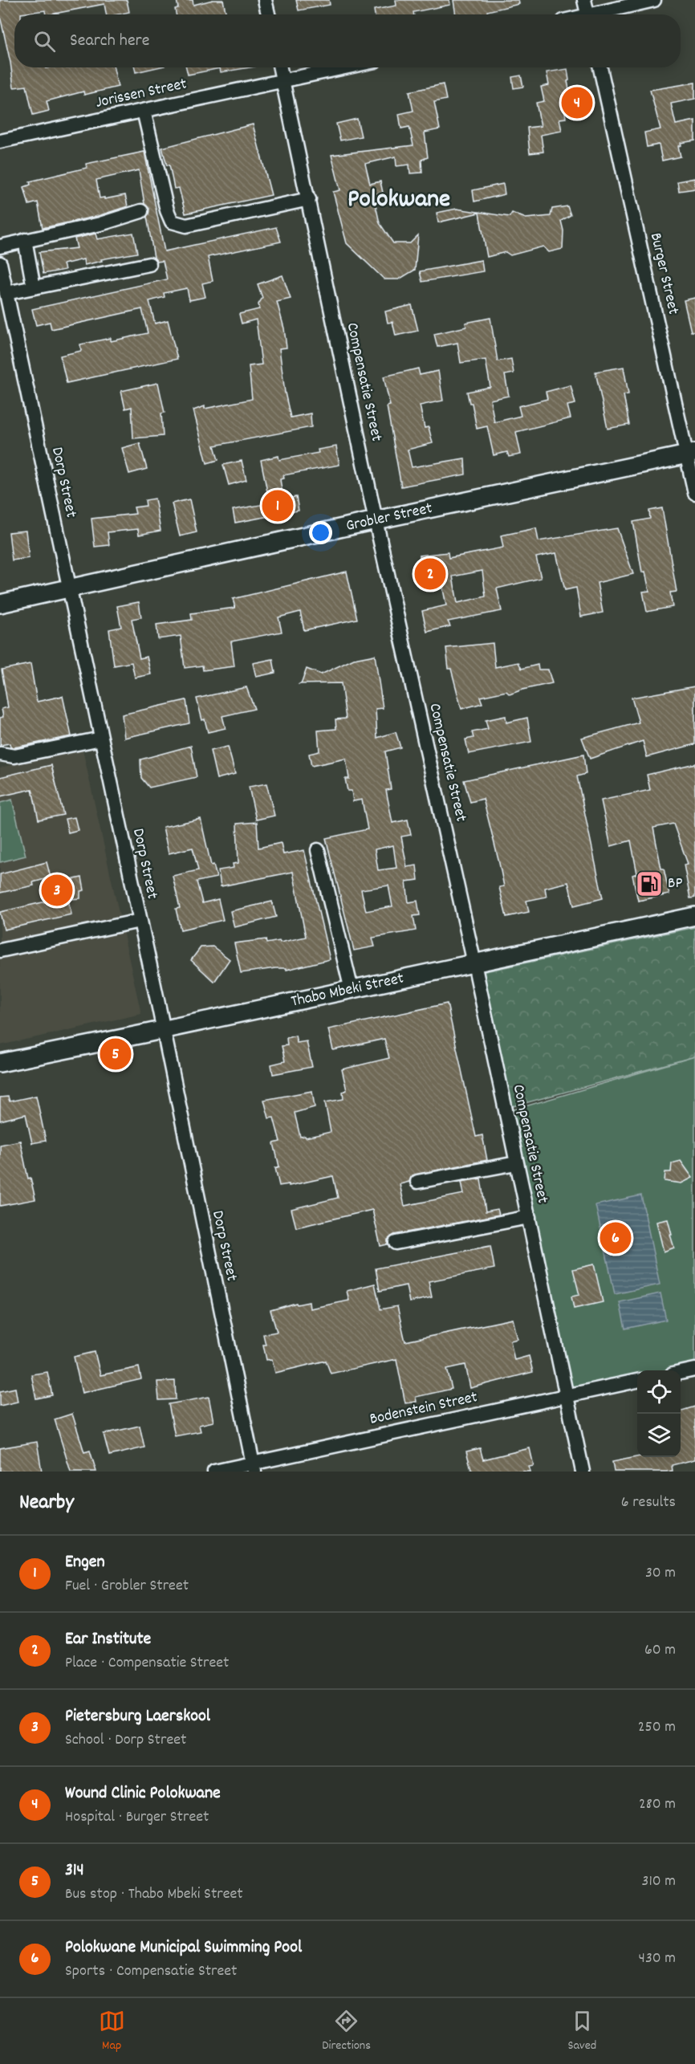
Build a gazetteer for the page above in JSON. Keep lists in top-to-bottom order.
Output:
{
  "streets": {
    "main road": ["Grobler Street", "Thabo Mbeki Street"],
    "street": [
      "Jorissen Street",
      "Burger Street",
      "Compensatie Street",
      "Dorp Street",
      "Bodenstein Street"
    ]
  },
  "crossings": [
    ["Jorissen Street", "Compensatie Street"],
    ["Burger Street", "Grobler Street"],
    ["Compensatie Street", "Grobler Street"],
    ["Compensatie Street", "Thabo Mbeki Street"],
    ["Compensatie Street", "Bodenstein Street"],
    ["Dorp Street", "Grobler Street"],
    ["Dorp Street", "Thabo Mbeki Street"],
    ["Dorp Street", "Bodenstein Street"]
  ],
  "districts": ["Polokwane"],
  "places": {
    "fuel station": ["BP"]
  },
  "page": {
    "search": "Search here",
    "pins": [
      "4",
      "1",
      "2",
      "3",
      "5",
      "6"
    ],
    "heading": ["Nearby", "6 results"],
    "list": [
      {
        "mark": "1",
        "name": "Engen",
        "note": "Fuel · Grobler Street",
        "value": "30 m"
      },
      {
        "mark": "2",
        "name": "Ear Institute",
        "note": "Place · Compensatie Street",
        "value": "60 m"
      },
      {
        "mark": "3",
        "name": "Pietersburg Laerskool",
        "note": "School · Dorp Street",
        "value": "250 m"
      },
      {
        "mark": "4",
        "name": "Wound Clinic Polokwane",
        "note": "Hospital · Burger Street",
        "value": "280 m"
      },
      {
        "mark": "5",
        "name": "314",
        "note": "Bus stop · Thabo Mbeki Street",
        "value": "310 m"
      },
      {
        "mark": "6",
        "name": "Polokwane Municipal Swimming Pool",
        "note": "Sports · Compensatie Street",
        "value": "430 m"
      }
    ],
    "nav": ["Map", "Directions", "Saved"]
  }
}
